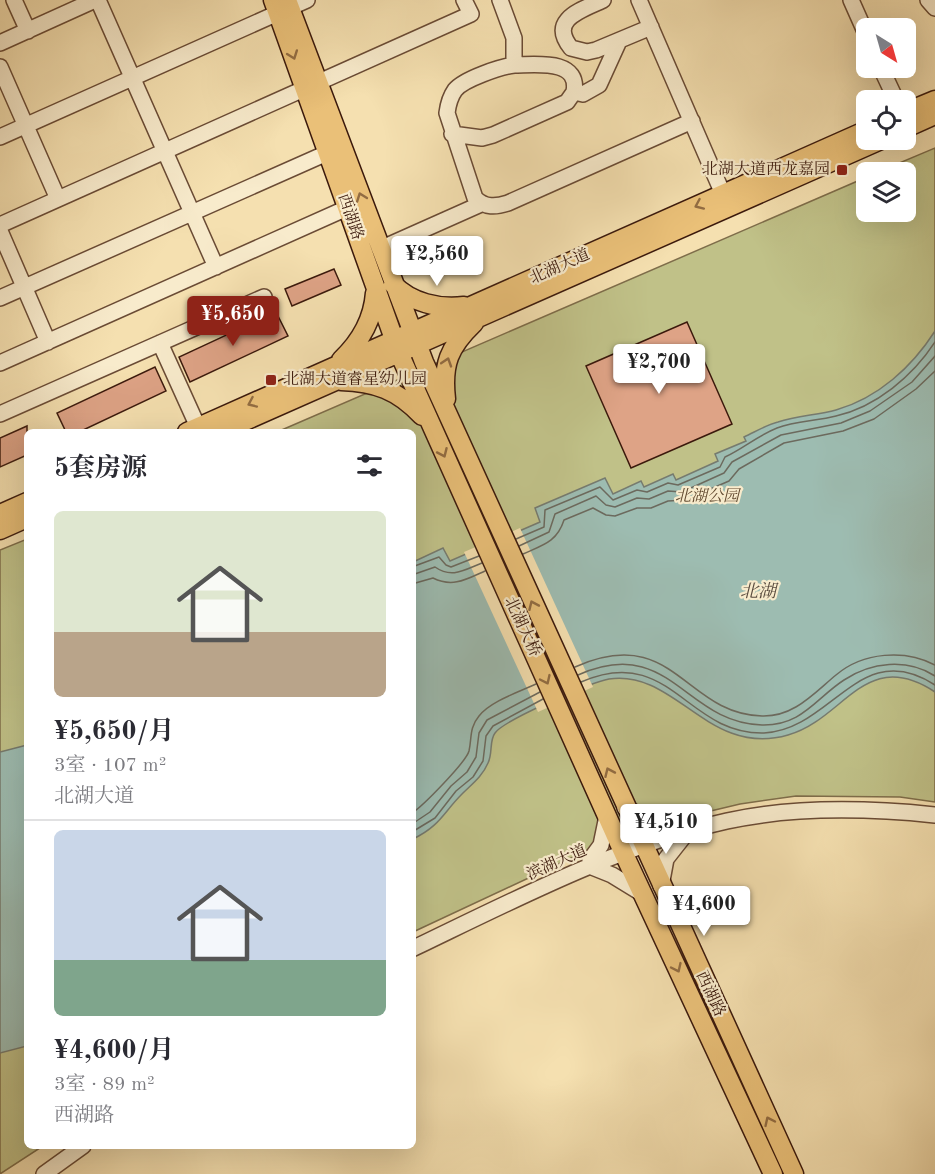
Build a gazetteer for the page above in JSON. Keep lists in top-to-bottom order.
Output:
{
  "streets": {
    "main road": ["西湖路", "北湖大道", "北湖大桥"],
    "street": ["滨湖大道"]
  },
  "crossings": [
    ["西湖路", "北湖大道"],
    ["西湖路", "北湖大桥"],
    ["西湖路", "滨湖大道"]
  ],
  "water": ["北湖"],
  "parks": ["北湖公园"],
  "places": {
    "transit": ["北湖大道西龙嘉园", "北湖大道睿星幼儿园"]
  },
  "north": "bottom right",
  "page": {
    "price": [
      "¥2,560",
      "¥5,650",
      "¥2,700",
      "¥4,510",
      "¥4,600"
    ],
    "heading": "5套房源",
    "list": [
      {
        "name": "¥5,650/月",
        "note": "3室 · 107 m² · 北湖大道"
      },
      {
        "name": "¥4,600/月",
        "note": "3室 · 89 m² · 西湖路"
      }
    ]
  }
}
